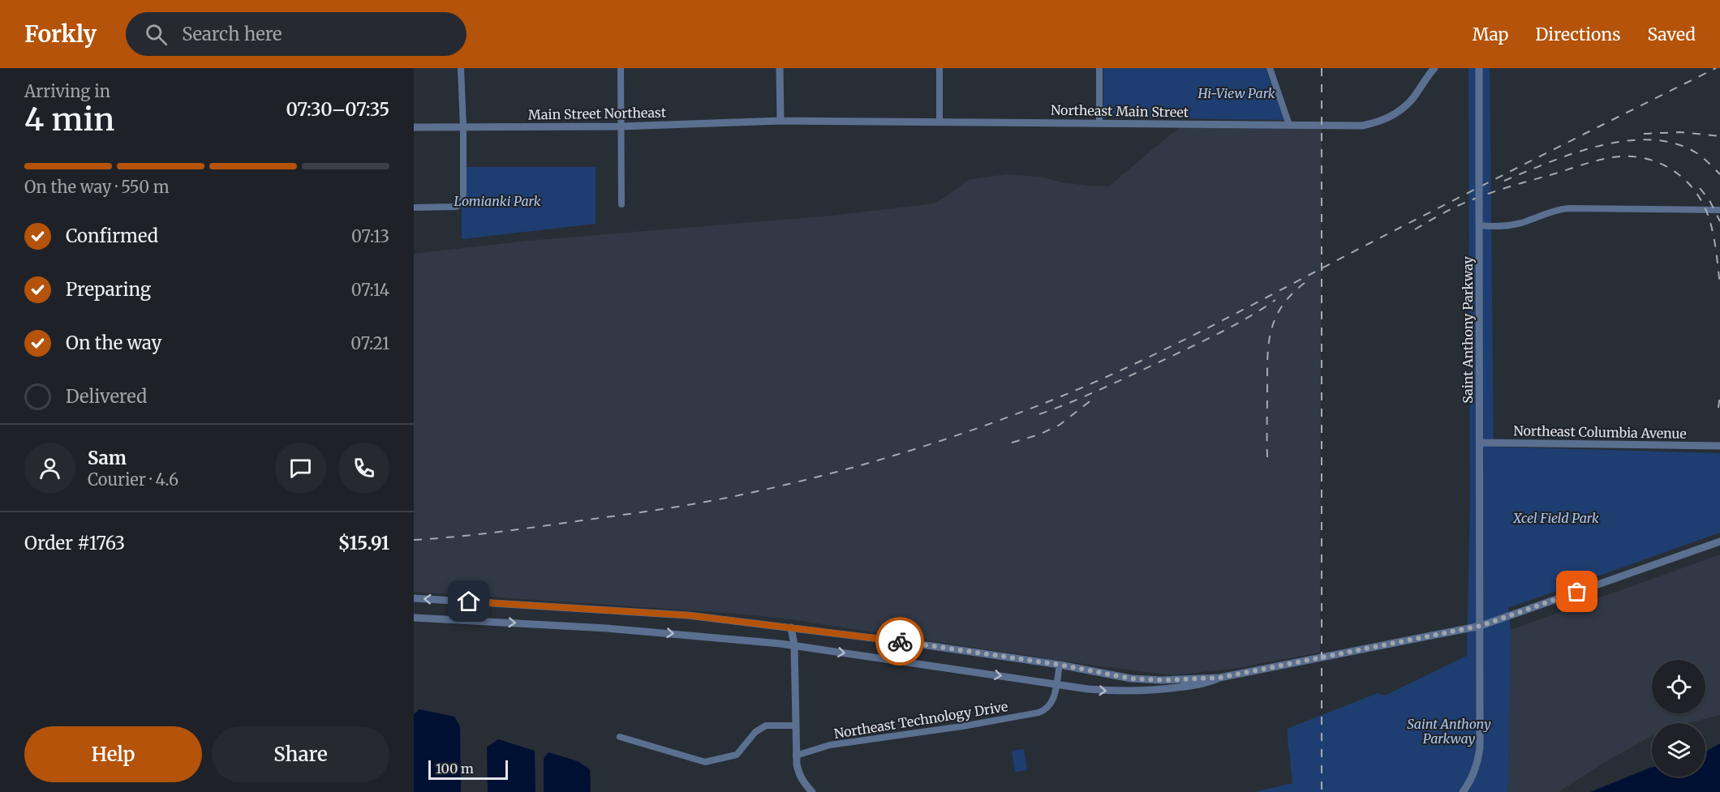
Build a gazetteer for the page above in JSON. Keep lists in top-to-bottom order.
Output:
{
  "streets": {
    "street": [
      "Northeast Main Street",
      "Main Street Northeast",
      "Saint Anthony Parkway",
      "Northeast Columbia Avenue",
      "Northeast Technology Drive"
    ]
  },
  "crossings": [
    ["Northeast Main Street", "Main Street Northeast"],
    ["Saint Anthony Parkway", "Northeast Columbia Avenue"]
  ],
  "parks": [
    "Hi-View Park",
    "Lomianki Park",
    "Xcel Field Park",
    "Saint Anthony Parkway"
  ],
  "scale_bar": "100 m",
  "page": {
    "header": "Forkly",
    "search": "Search here",
    "nav": ["Map", "Directions", "Saved"],
    "heading": ["4 min", "Arriving in", "07:30–07:35"],
    "panel": [
      "Sam",
      "Courier · 4.6",
      "Order #1763",
      "$15.91"
    ],
    "bar": "On the way · 550 m",
    "list": [
      ["Confirmed", "07:13"],
      ["Preparing", "07:14"],
      ["On the way", "07:21"],
      "Delivered"
    ],
    "buttons": ["Help", "Share"],
    "scale": "100 m"
  }
}
